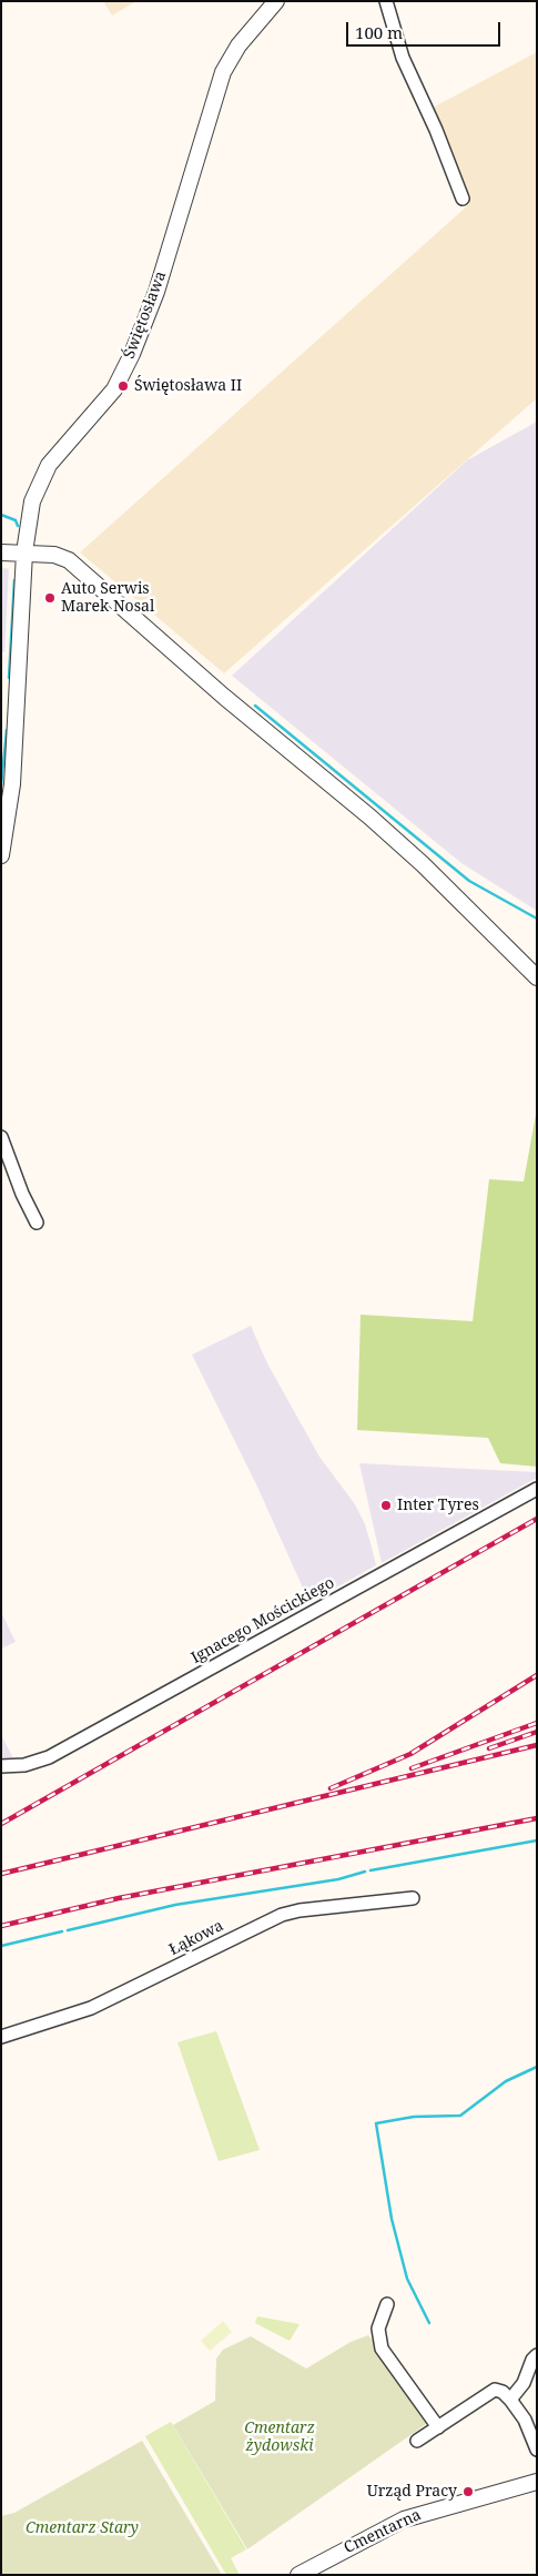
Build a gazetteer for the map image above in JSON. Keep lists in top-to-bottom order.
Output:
{
  "streets": {
    "street": [
      "Świętosława",
      "Ignacego Mościckiego",
      "Łąkowa",
      "Cmentarna"
    ]
  },
  "parks": ["Cmentarz żydowski", "Cmentarz Stary"],
  "places": [
    "Świętosława II",
    "Auto Serwis Marek Nosal",
    "Inter Tyres",
    "Urząd Pracy"
  ],
  "scale_bar": "100 m"
}
